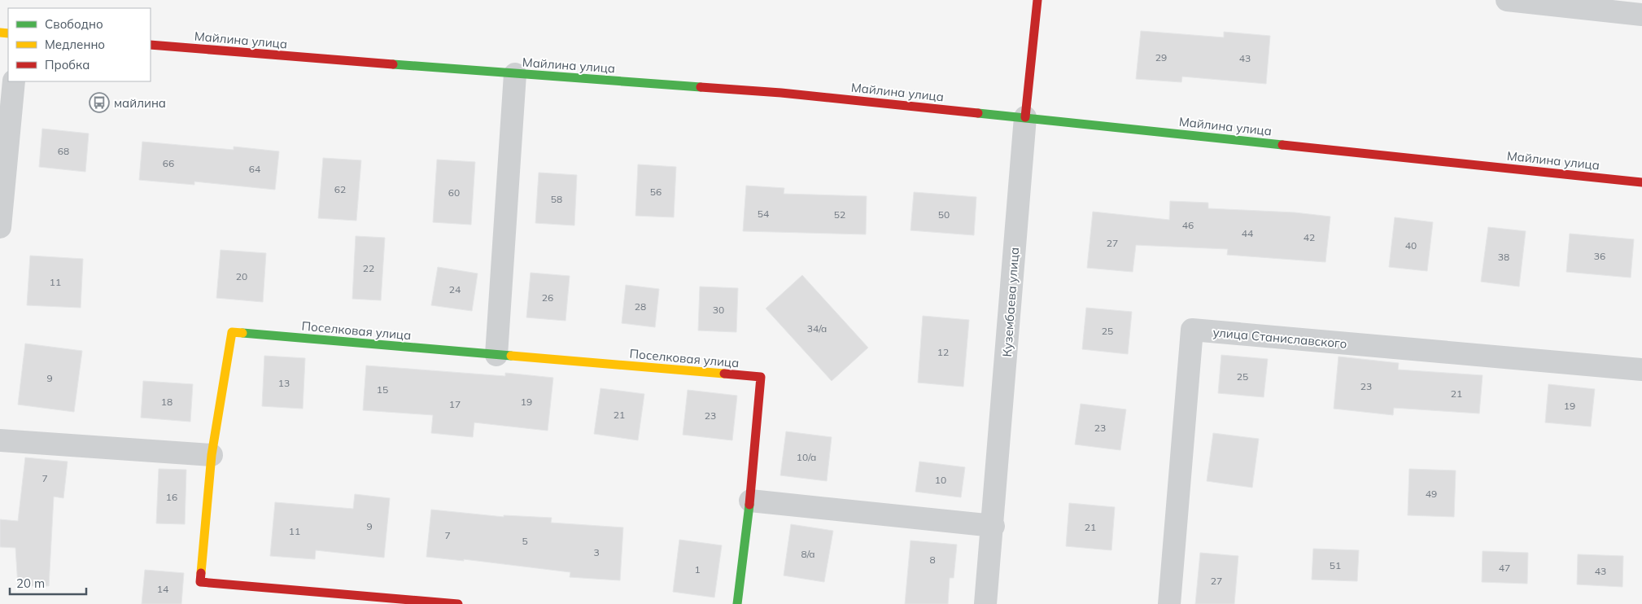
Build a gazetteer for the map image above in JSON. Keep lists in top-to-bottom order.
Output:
{
  "streets": {
    "main road": ["Майлина улица", "Кузембаева улица", "Поселковая улица"],
    "street": ["улица Станиславского"]
  },
  "crossings": [
    ["Майлина улица", "Кузембаева улица"]
  ],
  "places": {
    "bus stop": ["майлина"]
  },
  "house_numbers": [
    "29",
    "43",
    "68",
    "66",
    "64",
    "62",
    "56",
    "60",
    "58",
    "54",
    "52",
    "50",
    "46",
    "44",
    "42",
    "27",
    "40",
    "36",
    "38",
    "22",
    "20",
    "11",
    "24",
    "26",
    "28",
    "30",
    "34/a",
    "25",
    "12",
    "25",
    "9",
    "13",
    "23",
    "15",
    "21",
    "18",
    "19",
    "17",
    "19",
    "21",
    "23",
    "23",
    "10/a",
    "7",
    "10",
    "49",
    "16",
    "9",
    "21",
    "11",
    "7",
    "5",
    "3",
    "8/a",
    "8",
    "51",
    "47",
    "1",
    "43",
    "27",
    "14"
  ],
  "legend": ["Свободно", "Медленно", "Пробка"],
  "scale_bar": "20 m"
}
